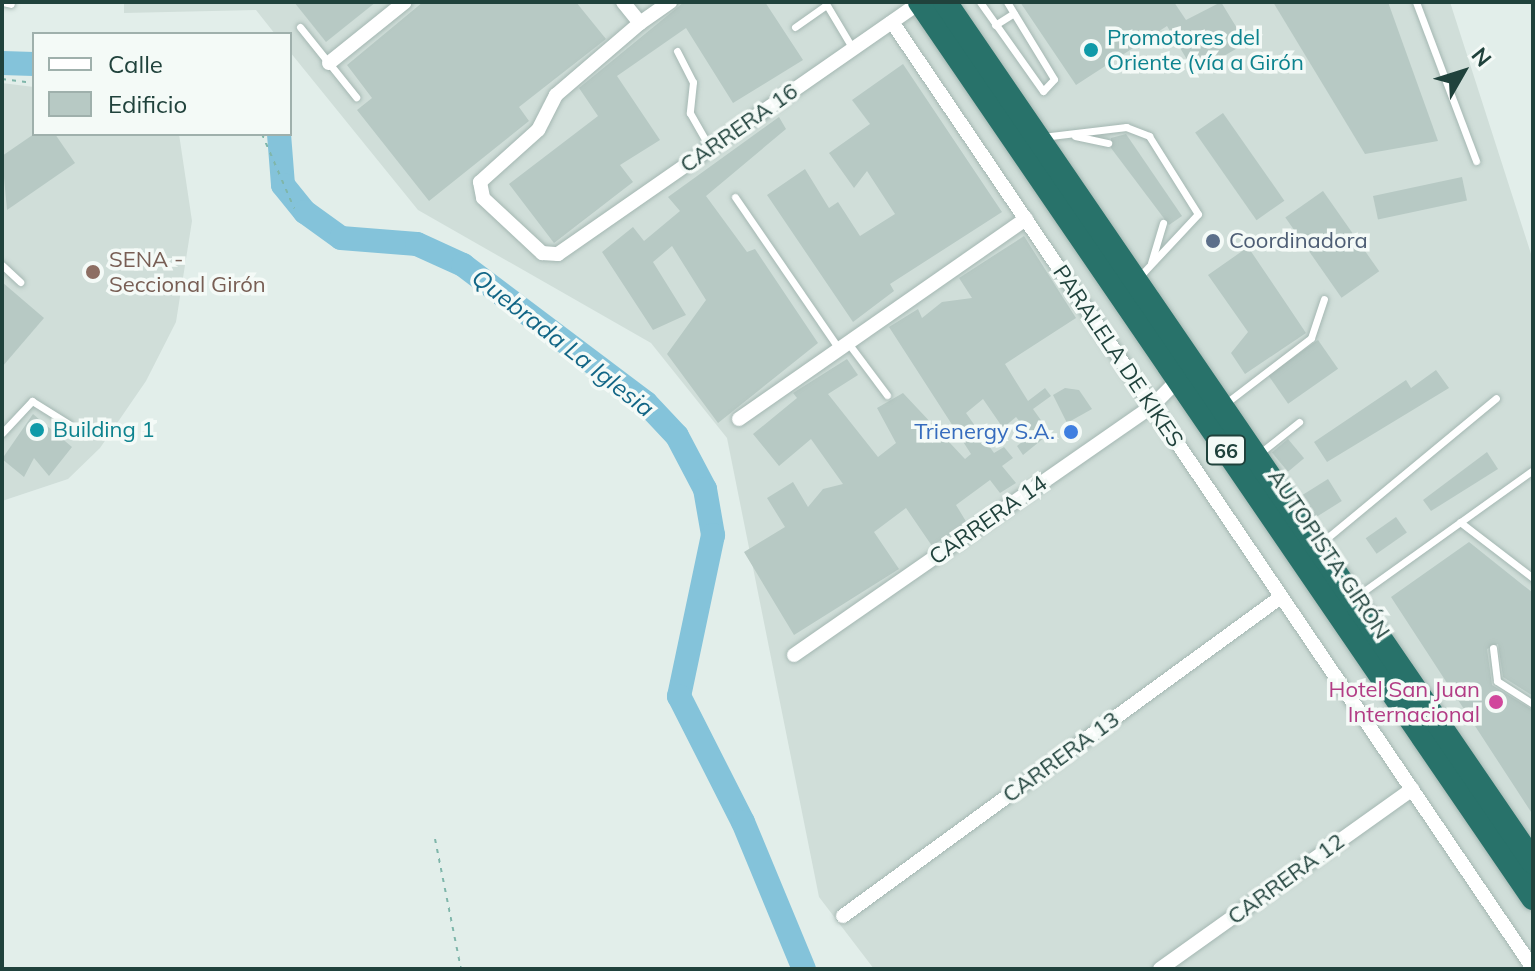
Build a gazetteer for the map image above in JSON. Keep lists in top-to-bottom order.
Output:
{
  "streets": {
    "highway": ["66", "AUTOPISTA GIRÓN"],
    "street": [
      "CARRERA 16",
      "PARALELA DE KIKES",
      "CARRERA 14",
      "CARRERA 13",
      "CARRERA 12"
    ]
  },
  "crossings": [
    ["CARRERA 16", "PARALELA DE KIKES"],
    ["CARRERA 16", "AUTOPISTA GIRÓN"],
    ["PARALELA DE KIKES", "CARRERA 14"],
    ["PARALELA DE KIKES", "CARRERA 13"],
    ["PARALELA DE KIKES", "CARRERA 12"],
    ["CARRERA 14", "AUTOPISTA GIRÓN"]
  ],
  "water": ["Quebrada La Iglesia"],
  "places": [
    "Promotores del Oriente (vía a Girón",
    "Coordinadora",
    "SENA - Seccional Girón",
    "Building 1",
    "Trienergy S.A.",
    "Hotel San Juan Internacional"
  ],
  "legend": ["Calle", "Edificio"],
  "north": "top right"
}
